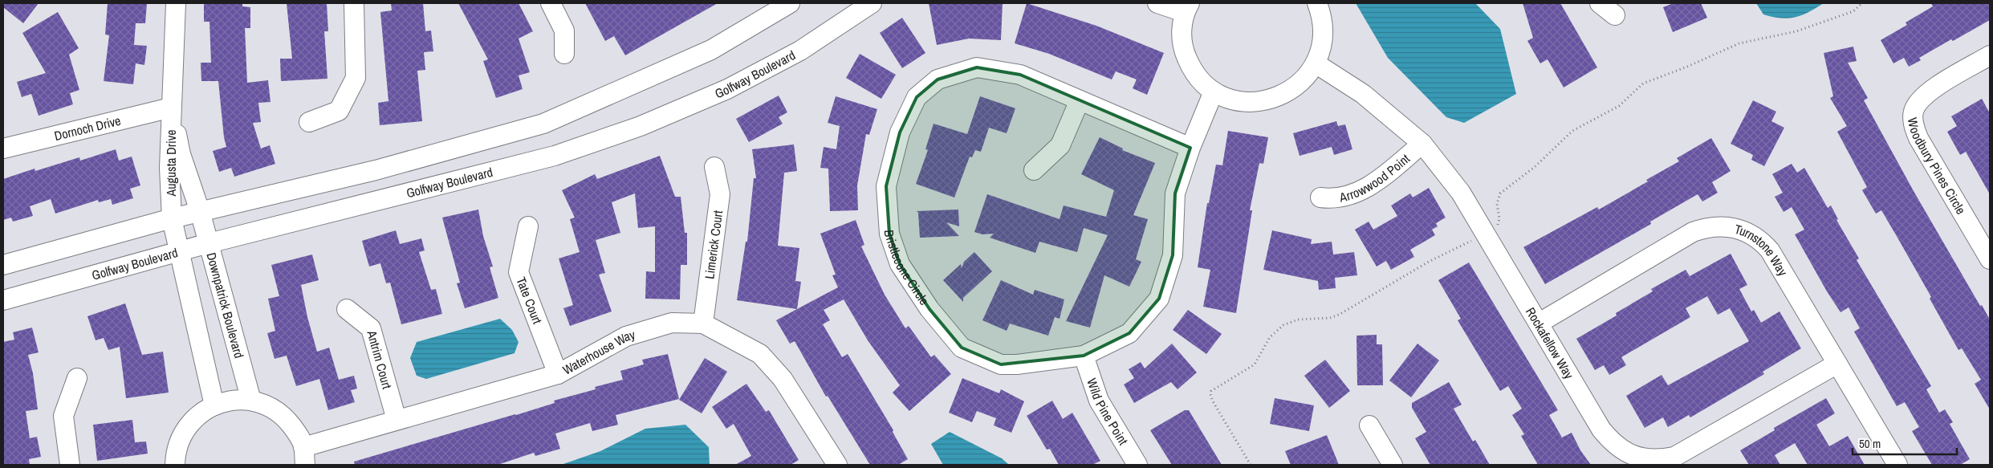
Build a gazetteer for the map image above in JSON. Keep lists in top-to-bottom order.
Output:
{
  "streets": {
    "street": [
      "Golfway Boulevard",
      "Dornoch Drive",
      "Augusta Drive",
      "Woodbury Pines Circle",
      "Arrowwood Point",
      "Limerick Court",
      "Turnstone Way",
      "Bristlecone Circle",
      "Tate Court",
      "Downpatrick Boulevard",
      "Rockafellow Way",
      "Waterhouse Way",
      "Antrim Court",
      "Wild Pine Point"
    ]
  },
  "crossings": [
    ["Golfway Boulevard", "Downpatrick Boulevard"],
    ["Dornoch Drive", "Augusta Drive"],
    ["Augusta Drive", "Downpatrick Boulevard"],
    ["Arrowwood Point", "Rockafellow Way"],
    ["Limerick Court", "Waterhouse Way"],
    ["Turnstone Way", "Rockafellow Way"],
    ["Bristlecone Circle", "Wild Pine Point"],
    ["Tate Court", "Waterhouse Way"],
    ["Waterhouse Way", "Antrim Court"]
  ],
  "scale_bar": "50 m"
}
